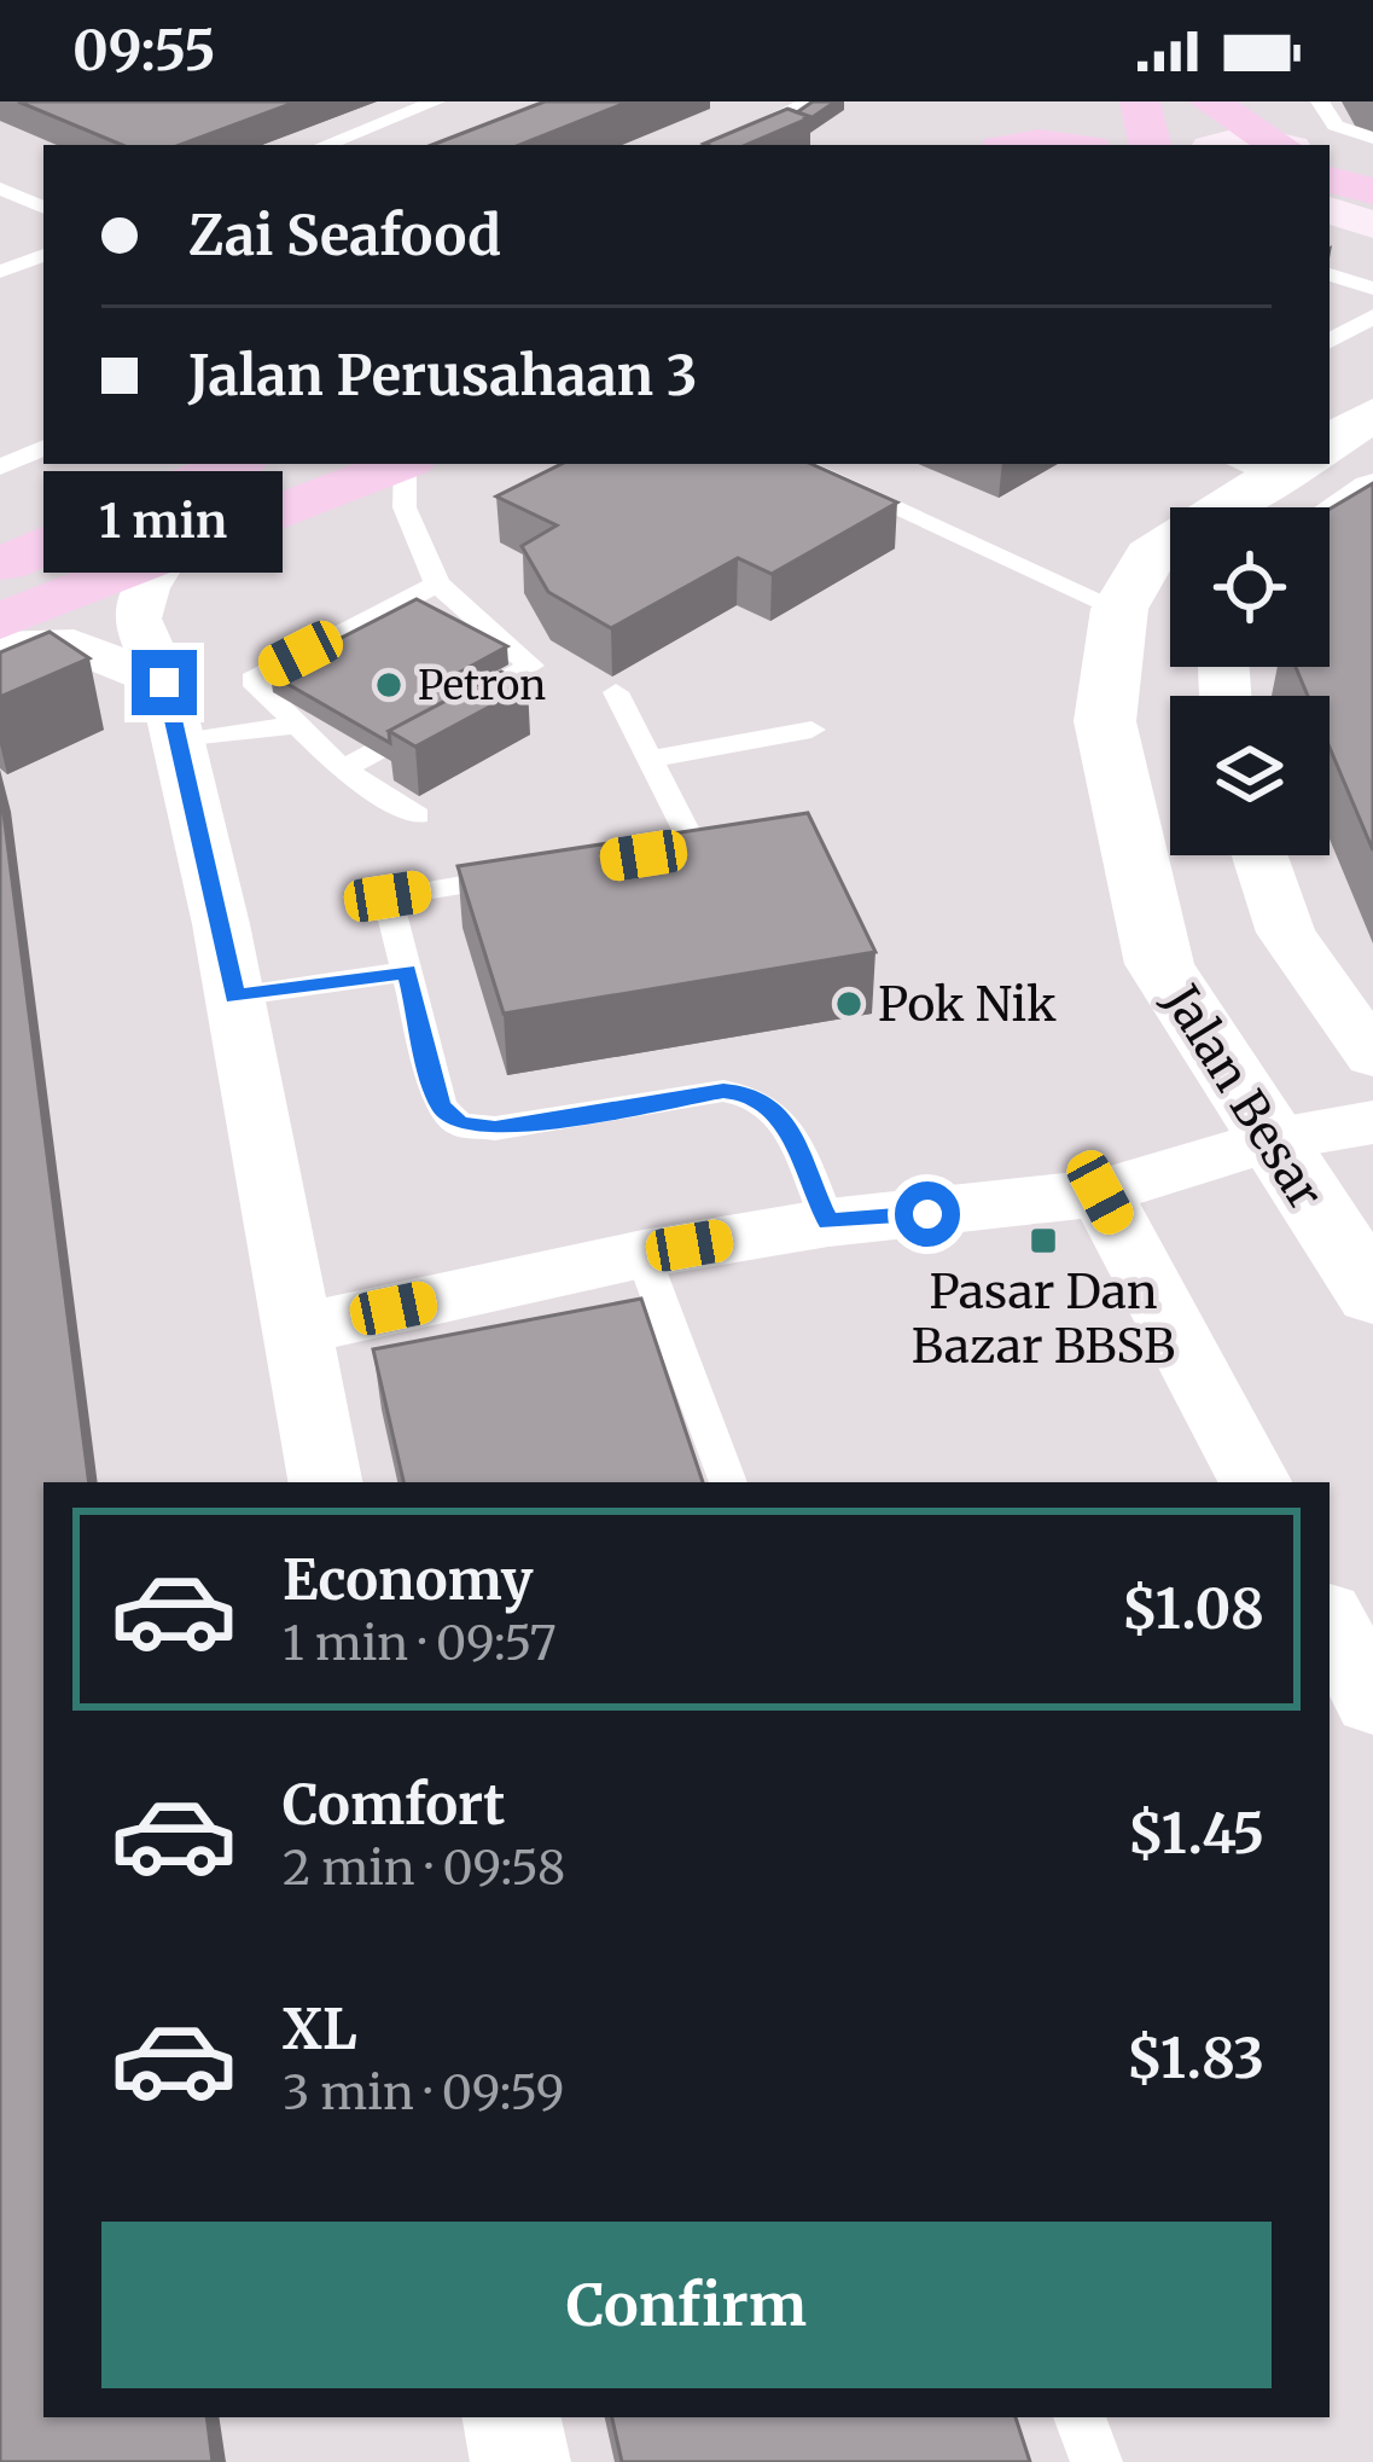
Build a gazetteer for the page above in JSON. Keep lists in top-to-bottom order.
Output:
{
  "streets": {
    "street": ["Jalan Besar"]
  },
  "places": {
    "other": ["Petron", "Pok Nik"],
    "transit": ["Pasar Dan Bazar BBSB"]
  },
  "page": {
    "status": "09:55",
    "banner": ["Zai Seafood", "Jalan Perusahaan 3"],
    "bubble": "1 min",
    "list": [
      {
        "name": "Economy",
        "note": "1 min · 09:57",
        "value": "$1.08"
      },
      {
        "name": "Comfort",
        "note": "2 min · 09:58",
        "value": "$1.45"
      },
      {
        "name": "XL",
        "note": "3 min · 09:59",
        "value": "$1.83"
      }
    ],
    "buttons": "Confirm"
  }
}
